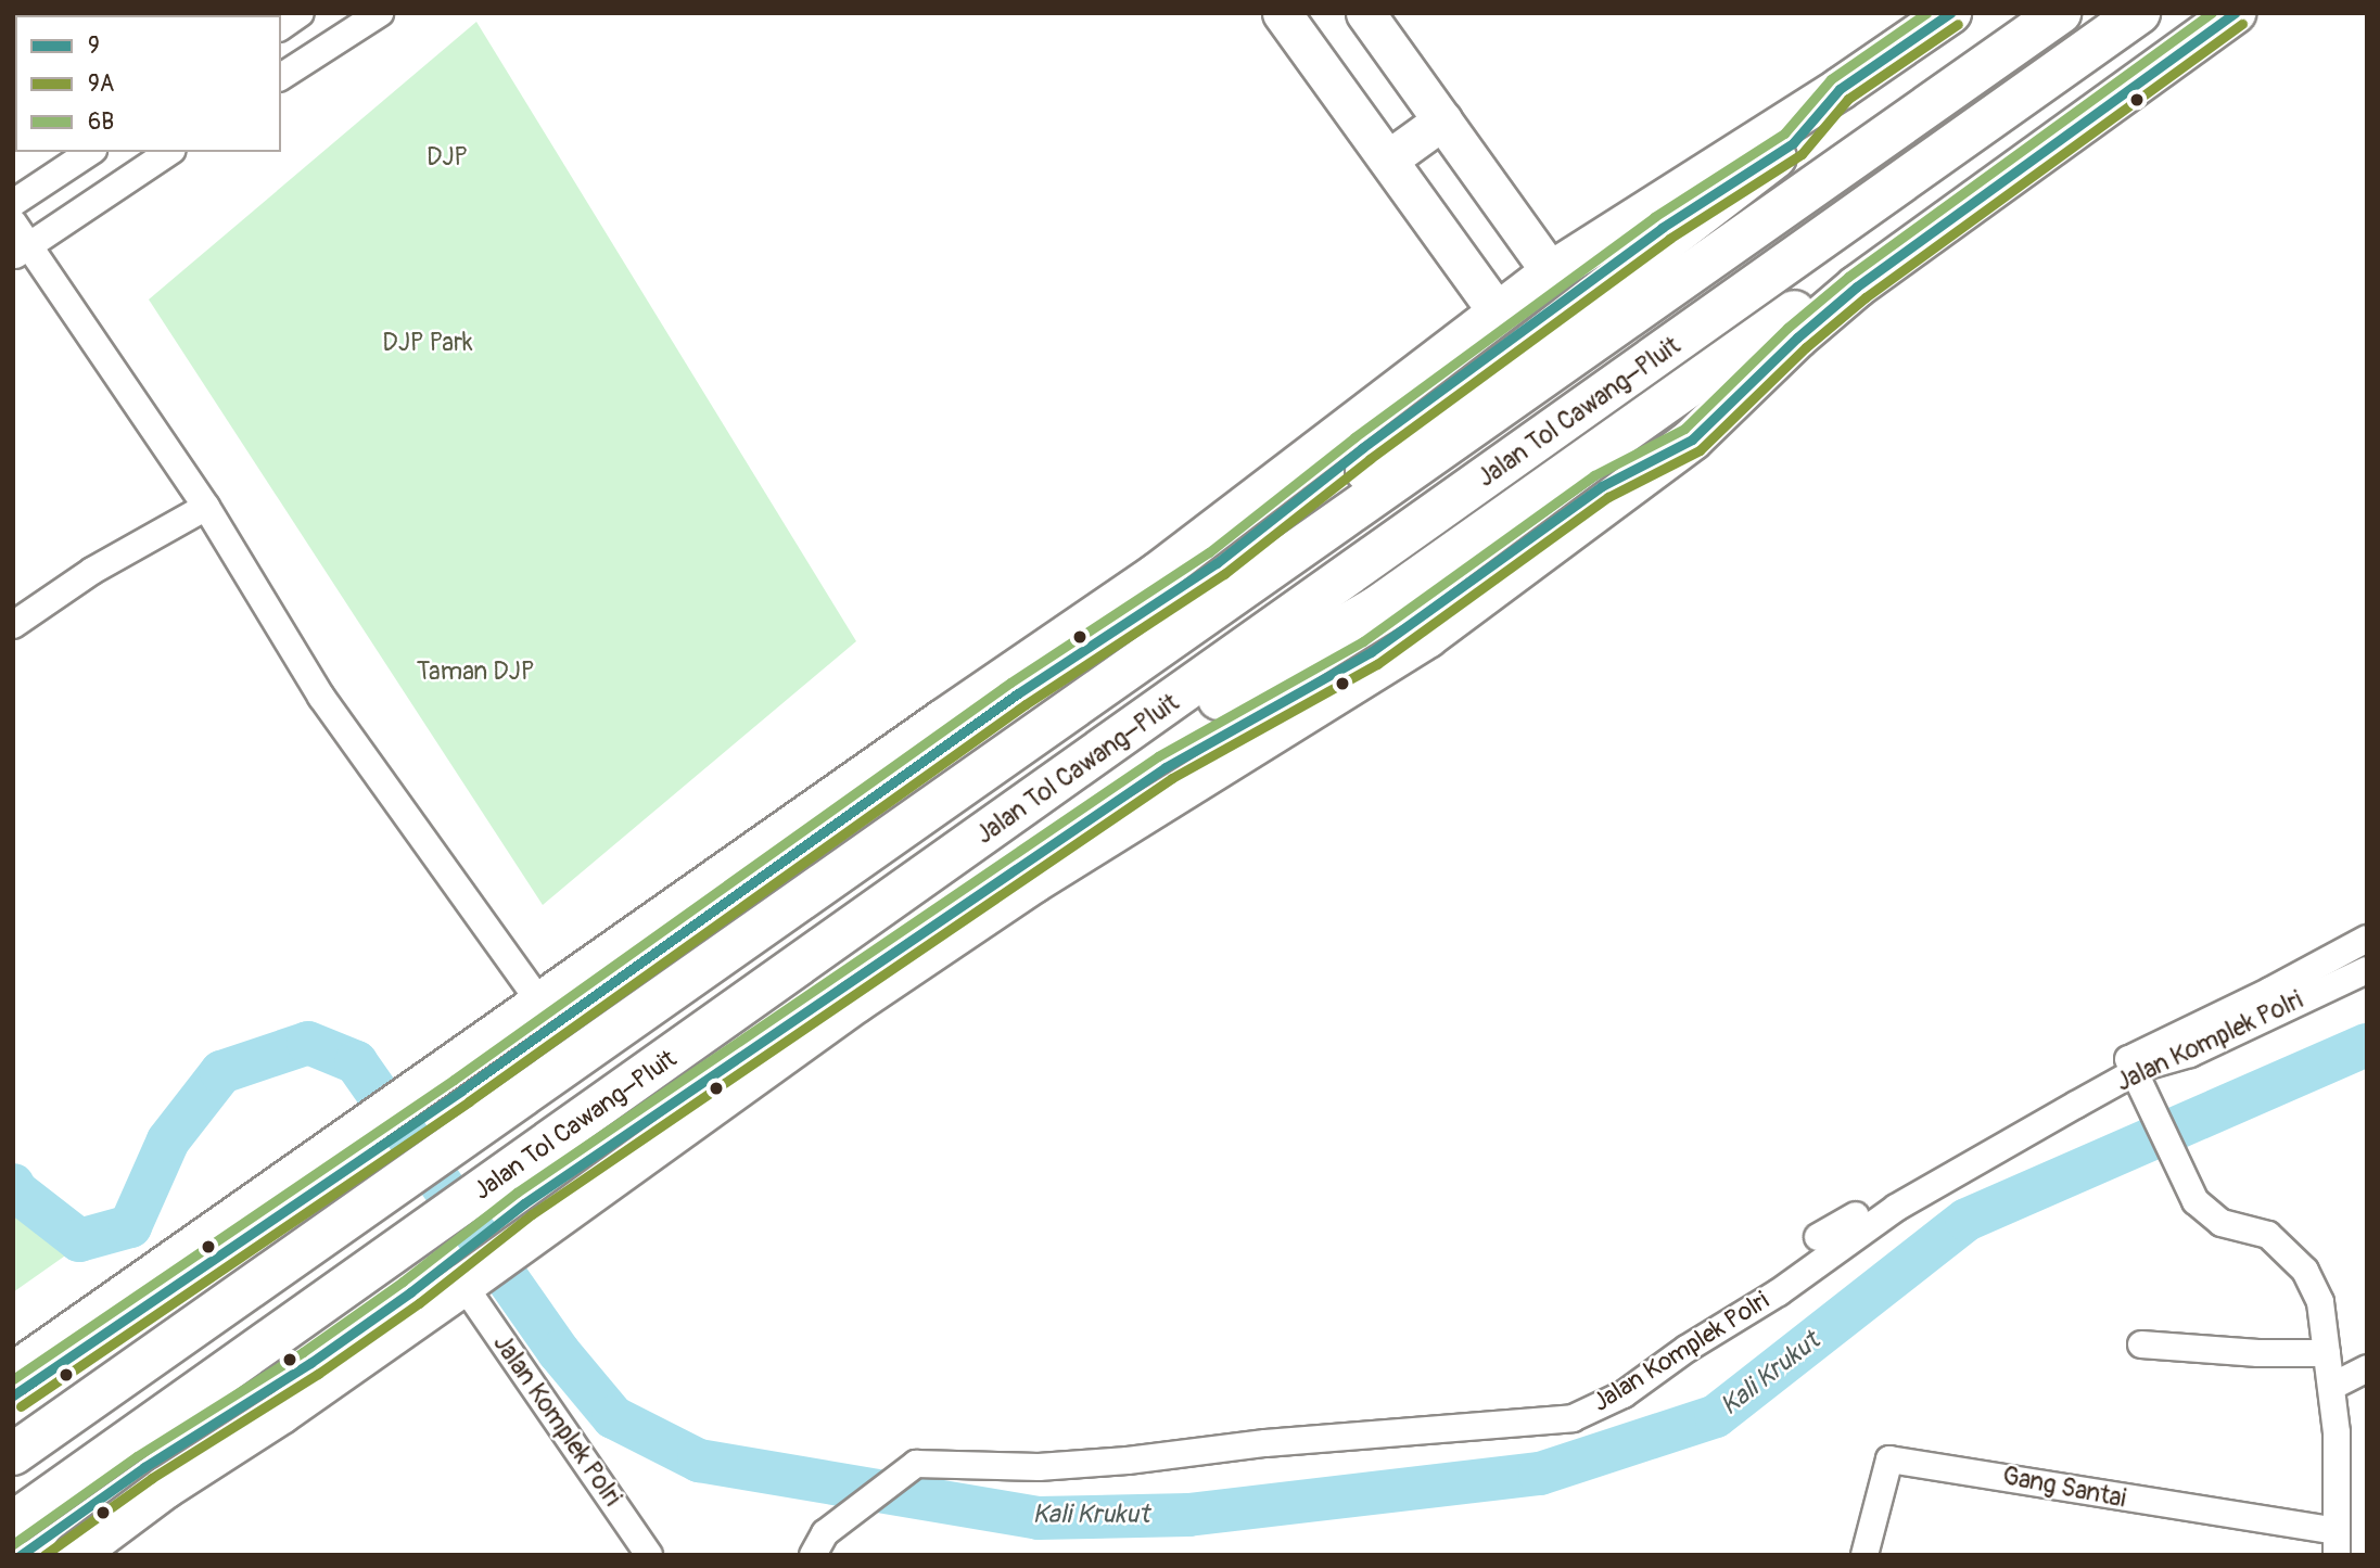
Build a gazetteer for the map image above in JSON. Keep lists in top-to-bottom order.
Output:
{
  "streets": {
    "highway": ["Jalan Tol Cawang–Pluit"],
    "street": ["Jalan Komplek Polri", "Gang Santai"]
  },
  "water": ["Kali Krukut"],
  "parks": ["DJP", "DJP Park", "Taman DJP"],
  "lines": ["transit line 9", "transit line 6B", "transit line 9A"],
  "legend": ["9", "9A", "6B"]
}
